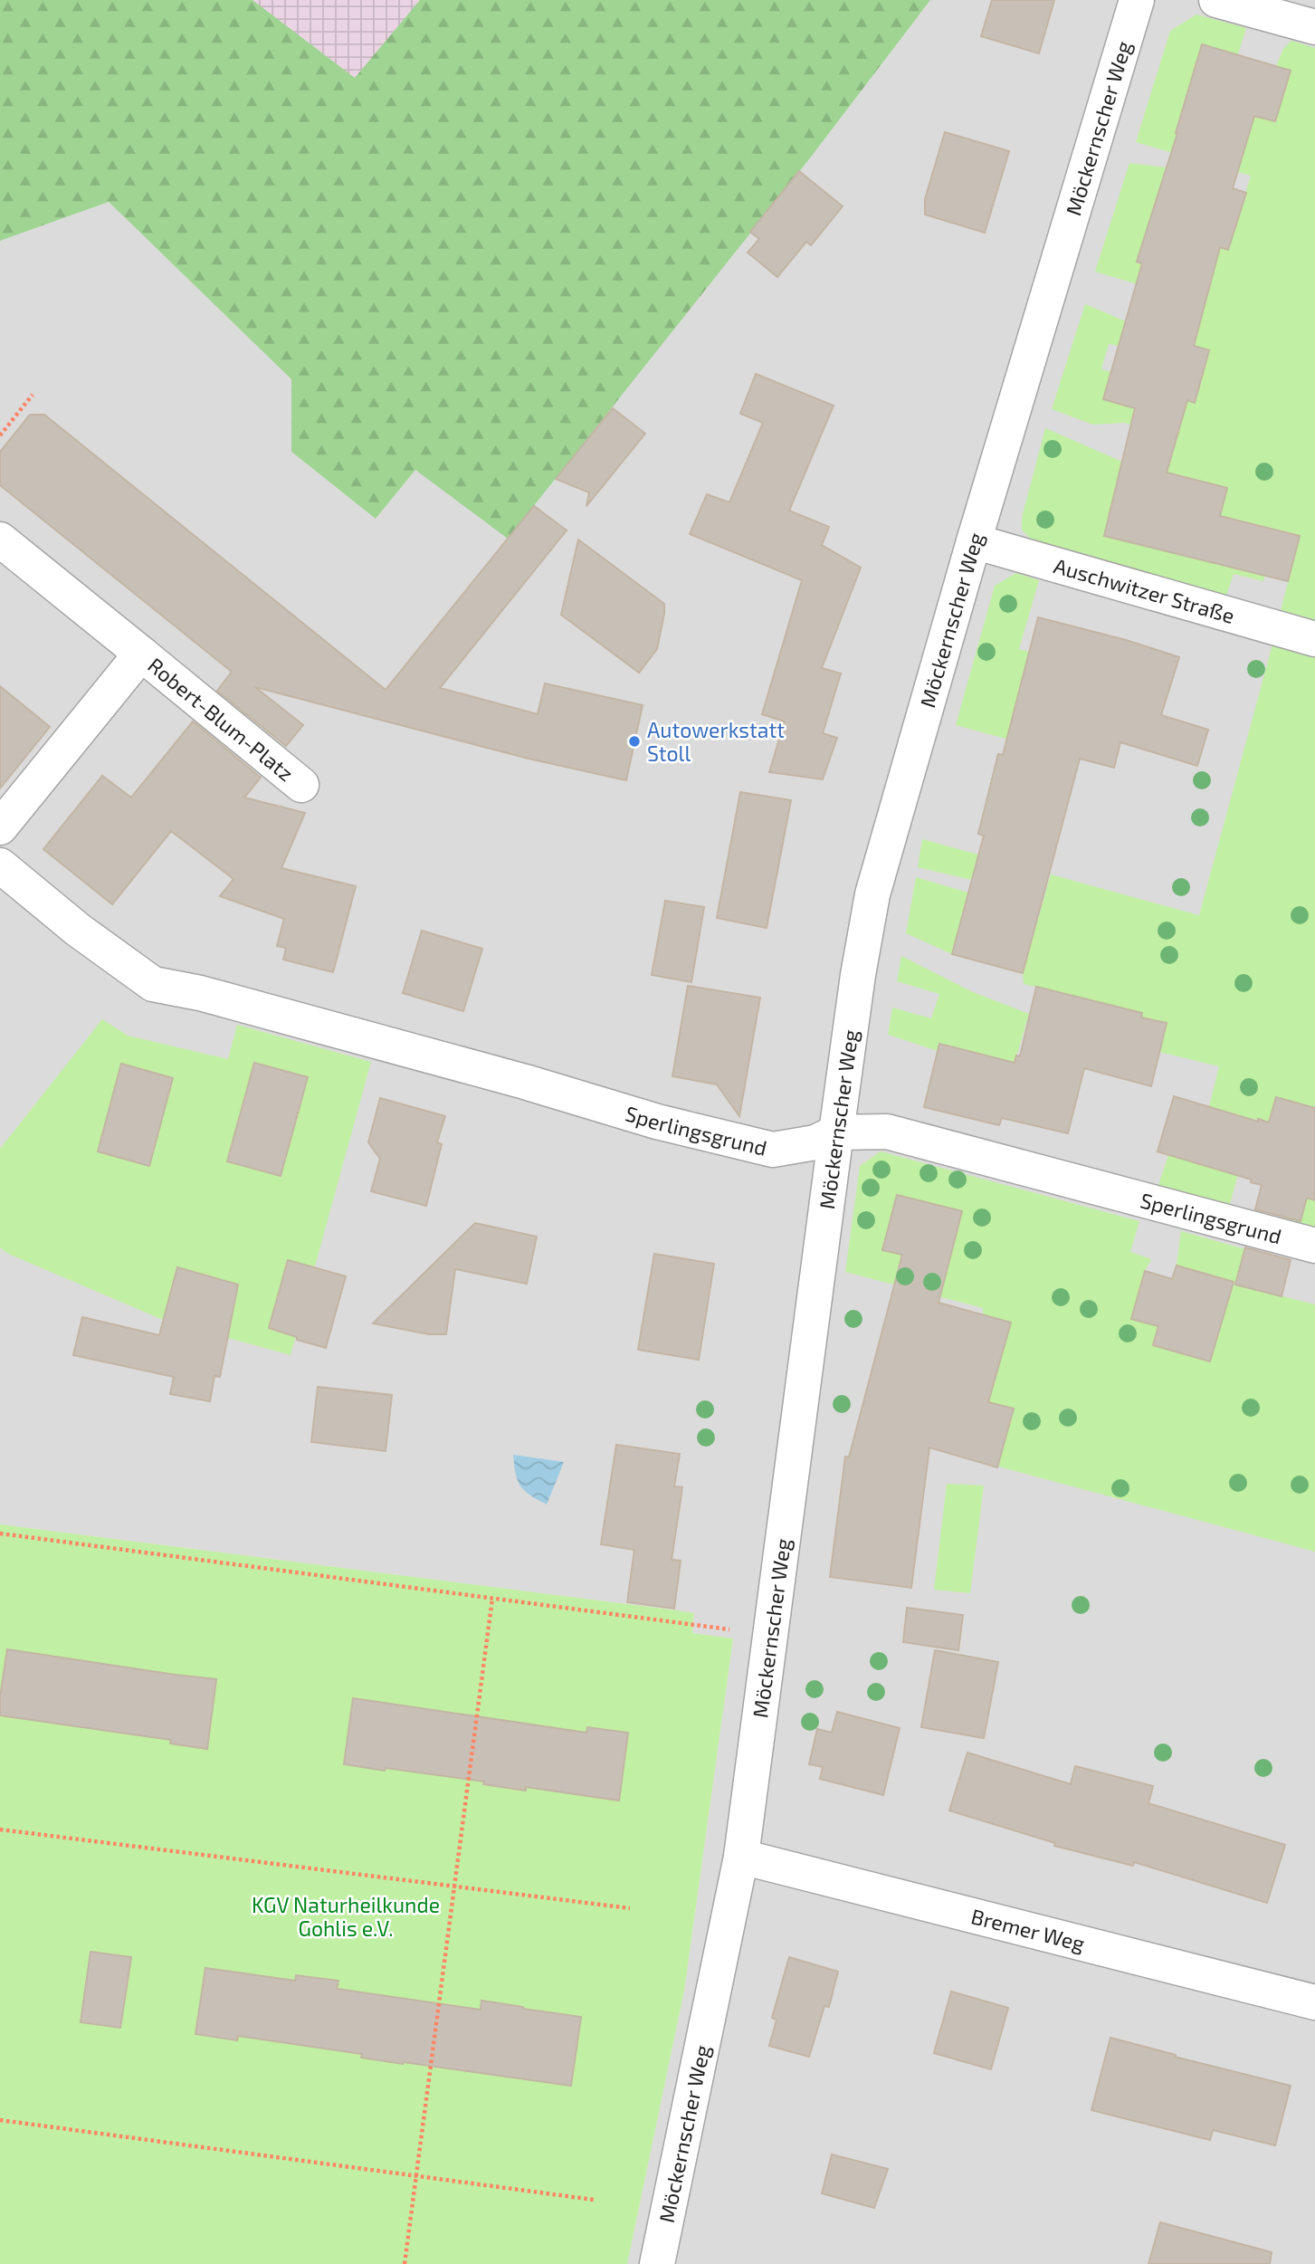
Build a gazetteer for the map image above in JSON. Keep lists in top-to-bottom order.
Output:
{
  "streets": {
    "street": [
      "Möckernscher Weg",
      "Auschwitzer Straße",
      "Robert-Blum-Platz",
      "Sperlingsgrund",
      "Bremer Weg"
    ]
  },
  "crossings": [
    ["Möckernscher Weg", "Auschwitzer Straße"],
    ["Möckernscher Weg", "Sperlingsgrund"],
    ["Möckernscher Weg", "Bremer Weg"]
  ],
  "parks": ["KGV Naturheilkunde Gohlis e.V."],
  "places": ["Autowerkstatt Stoll"]
}
